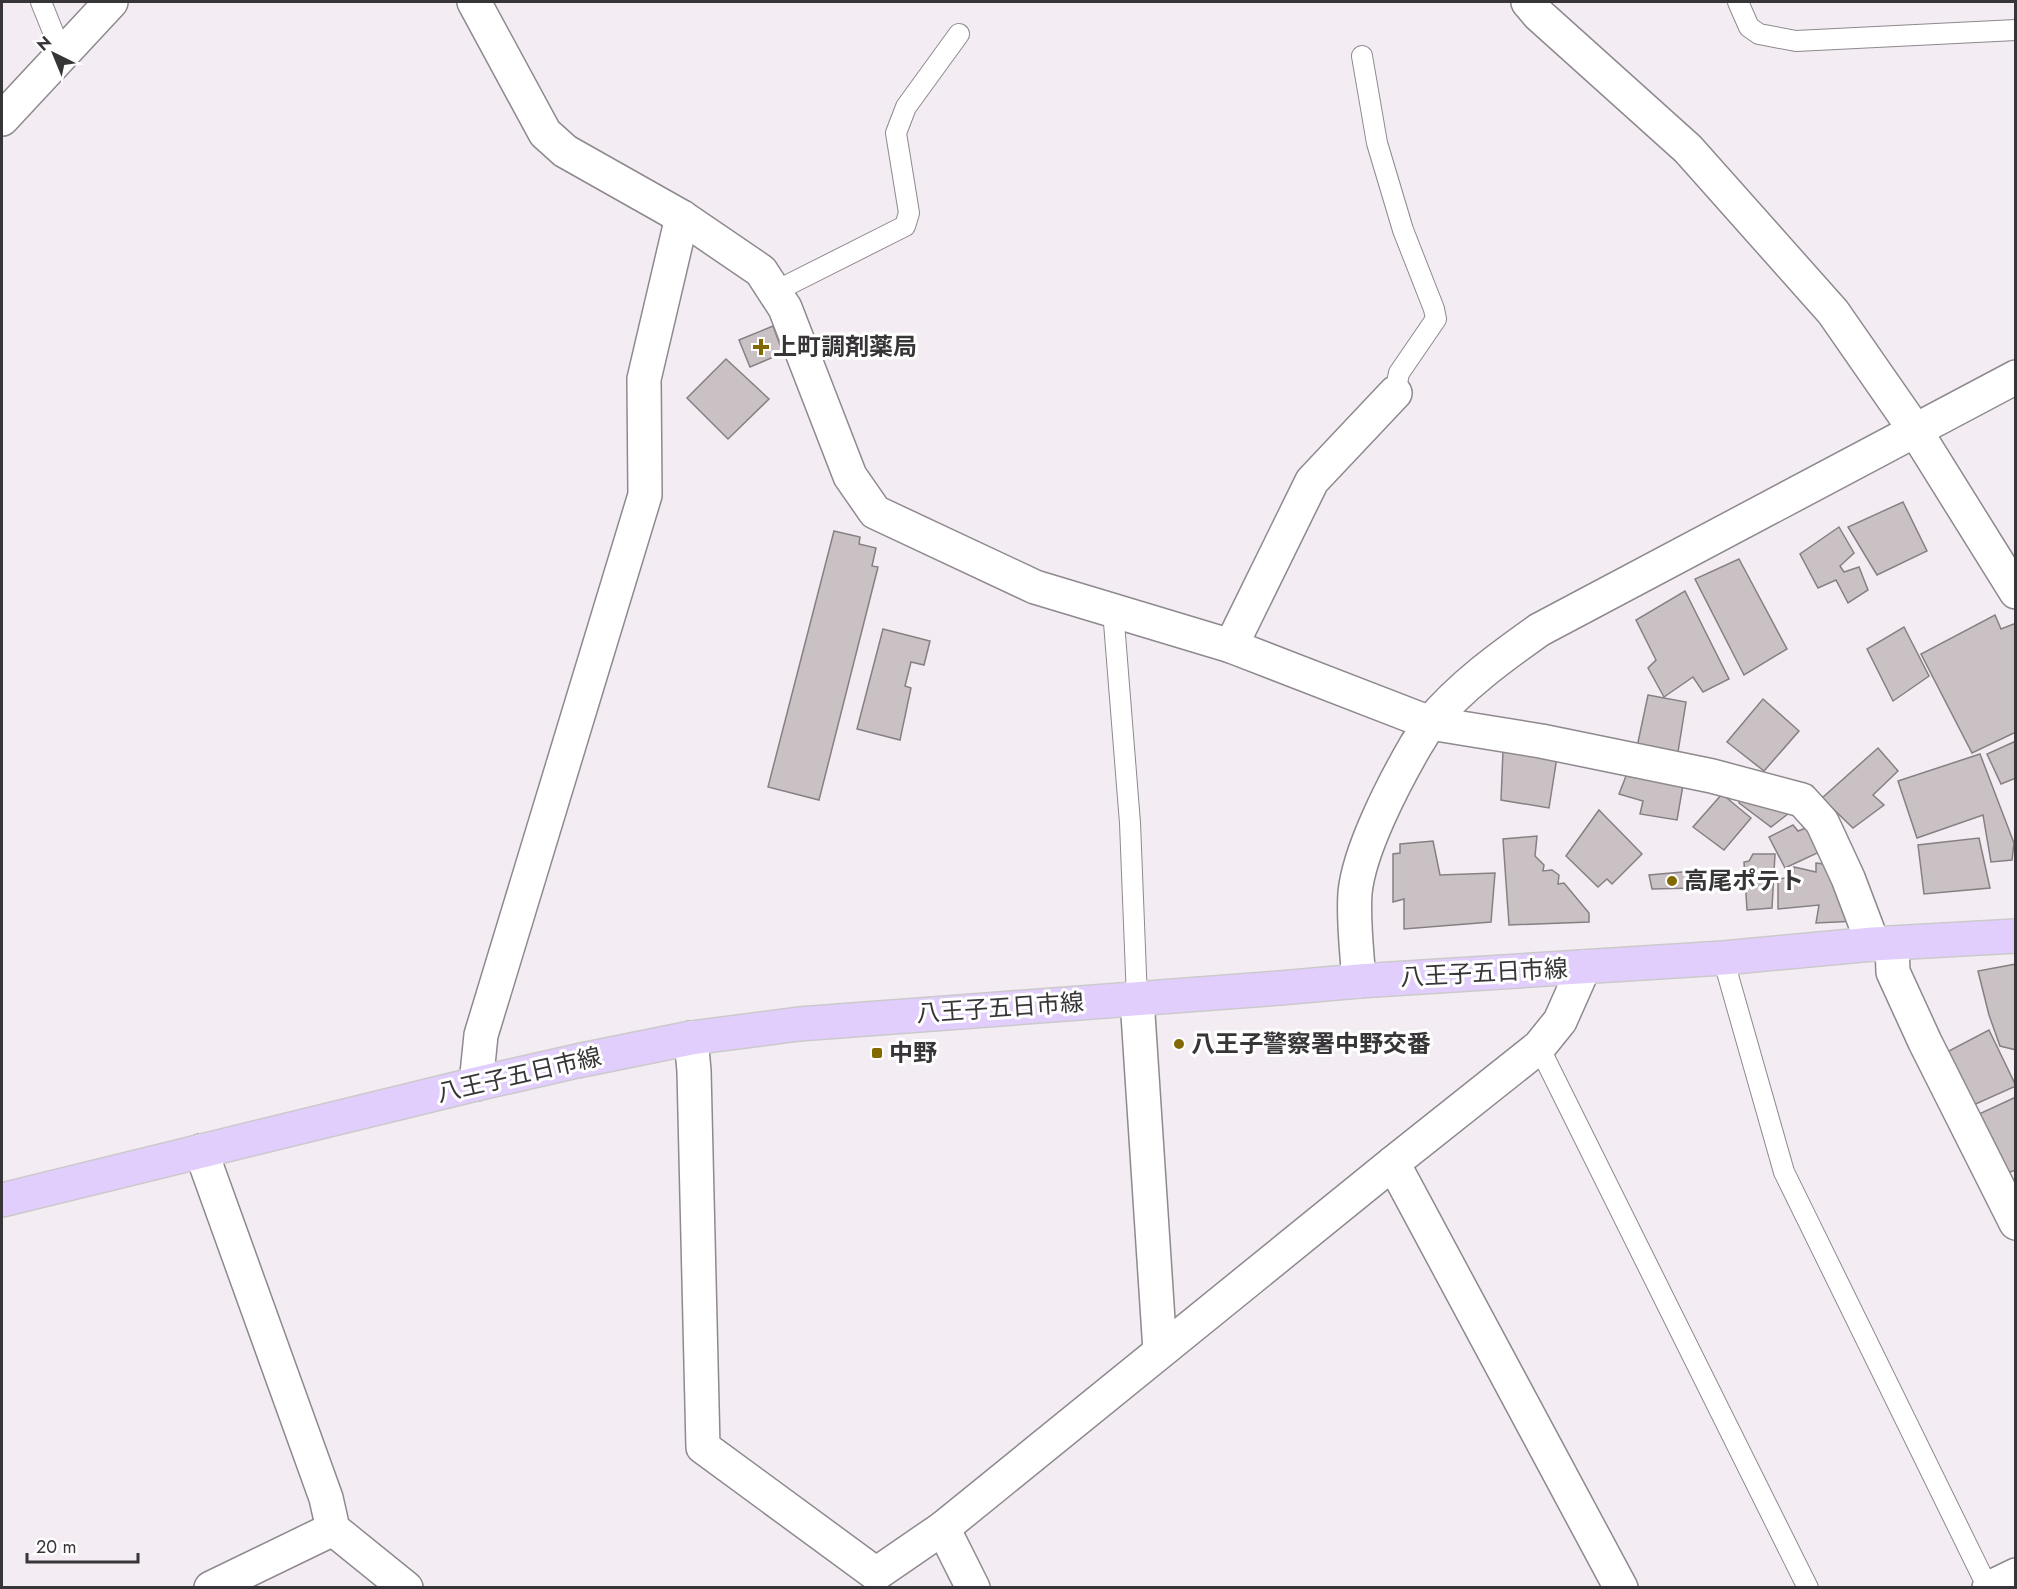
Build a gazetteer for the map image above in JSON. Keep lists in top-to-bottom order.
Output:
{
  "streets": {
    "main road": ["八王子五日市線"]
  },
  "places": {
    "health": ["上町調剤薬局"],
    "other": ["高尾ポテト", "八王子警察署中野交番"],
    "transit": ["中野"]
  },
  "scale_bar": "20 m",
  "north": "top left"
}
